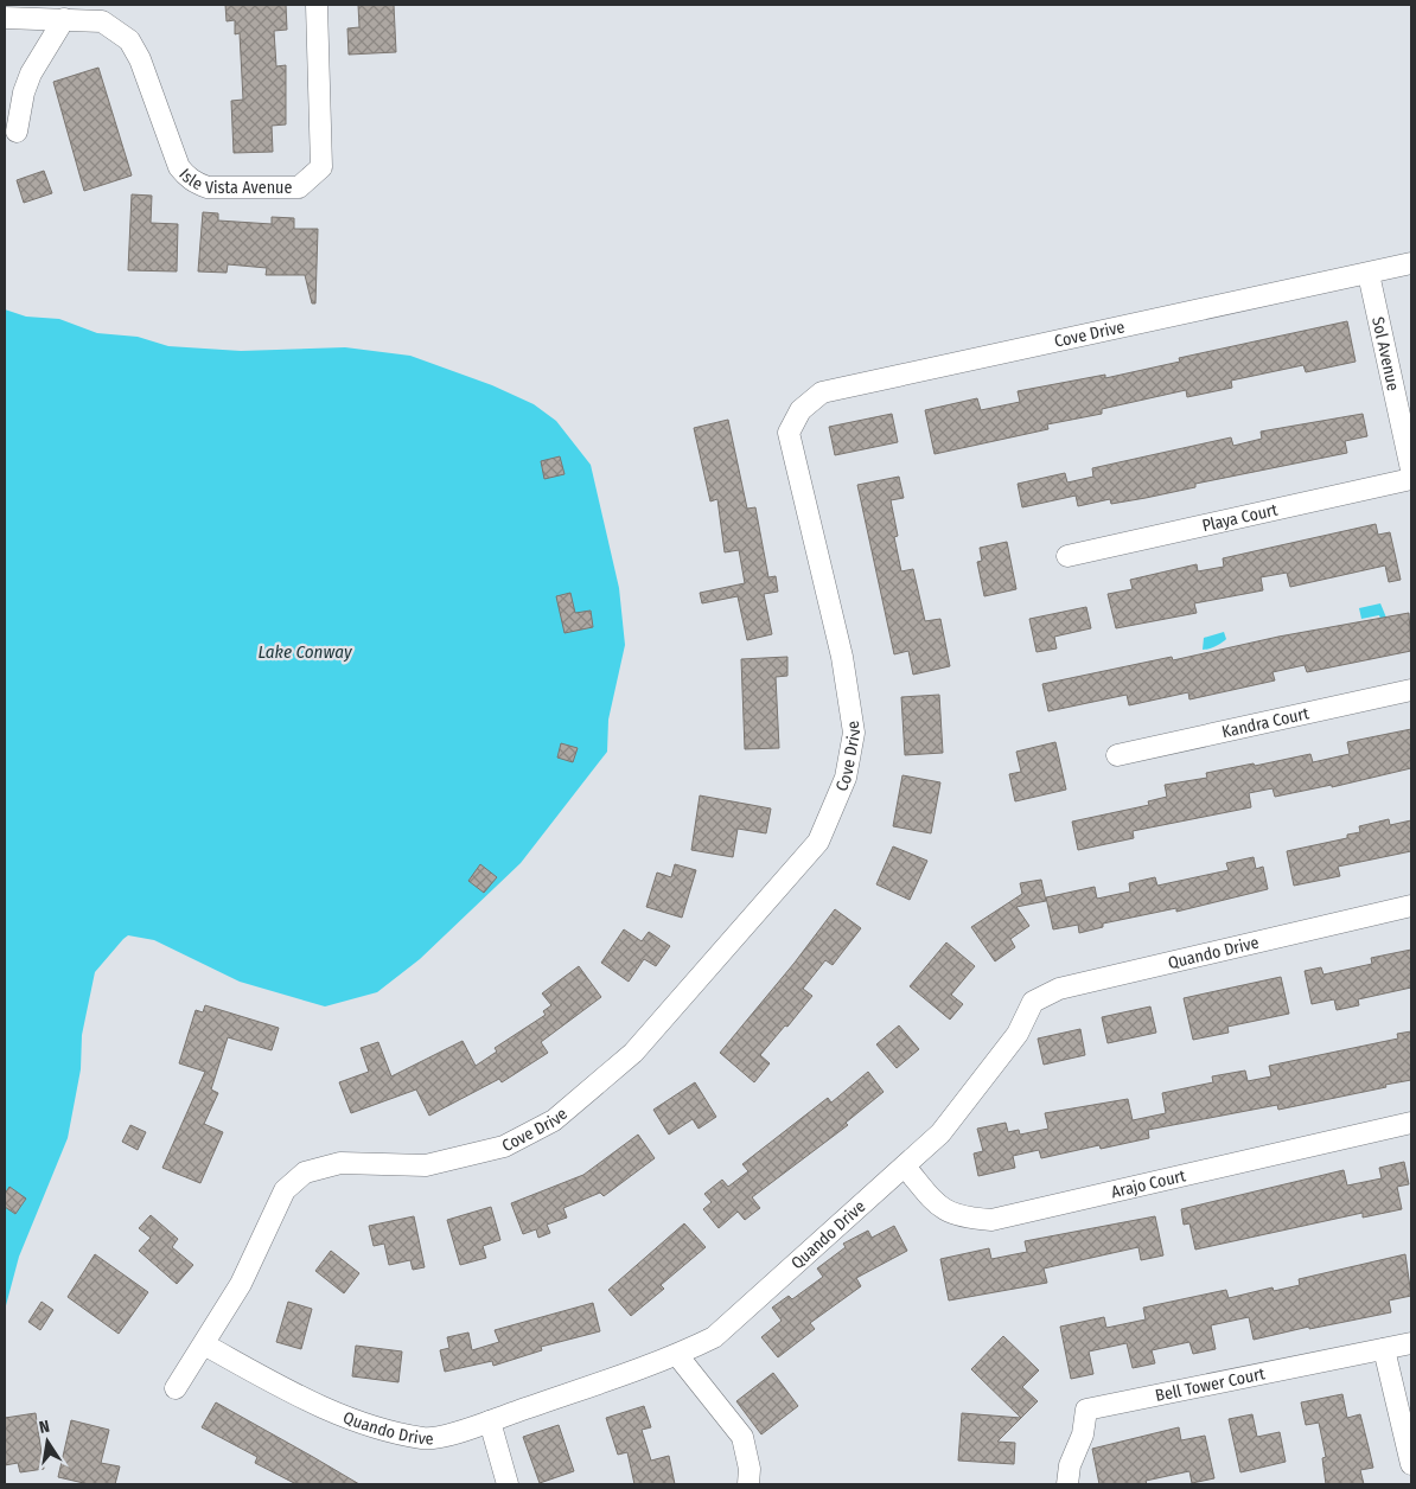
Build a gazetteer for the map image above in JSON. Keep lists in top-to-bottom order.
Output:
{
  "streets": {
    "street": [
      "Isle Vista Avenue",
      "Cove Drive",
      "Sol Avenue",
      "Playa Court",
      "Kandra Court",
      "Quando Drive",
      "Arajo Court",
      "Bell Tower Court"
    ]
  },
  "crossings": [
    ["Cove Drive", "Sol Avenue"],
    ["Cove Drive", "Quando Drive"],
    ["Quando Drive", "Arajo Court"]
  ],
  "water": ["Lake Conway"],
  "north": "top"
}
